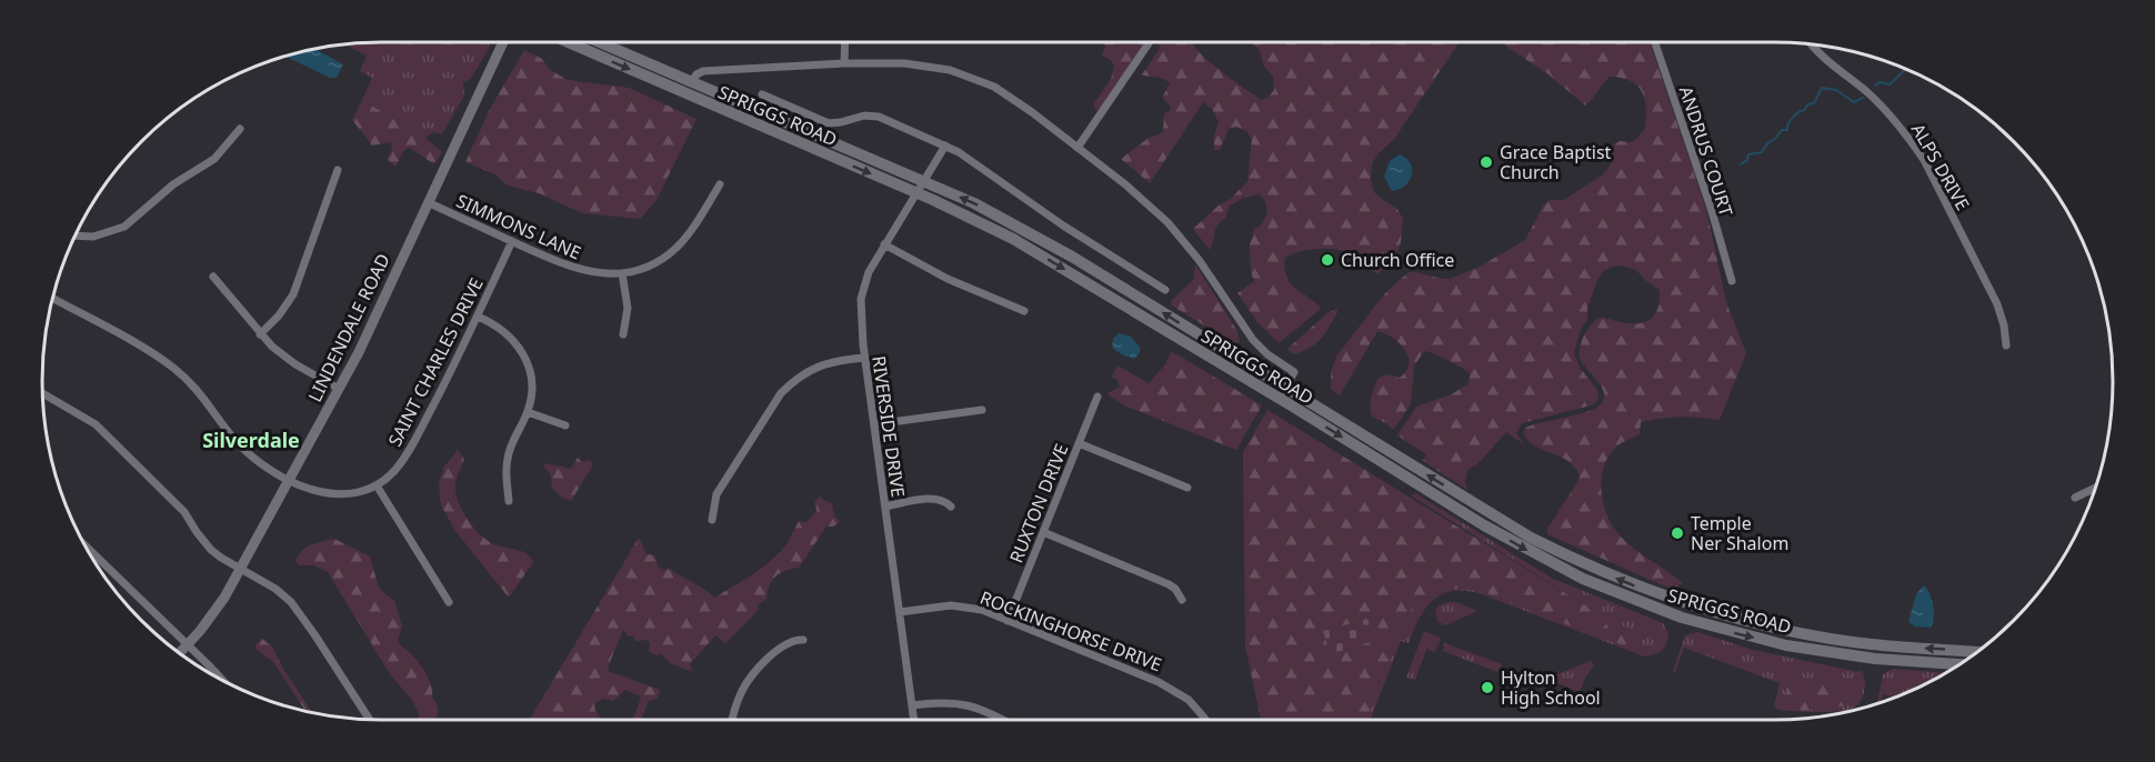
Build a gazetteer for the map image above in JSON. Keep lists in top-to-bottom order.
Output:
{
  "streets": {
    "main road": ["SPRIGGS ROAD"],
    "street": [
      "ANDRUS COURT",
      "ALPS DRIVE",
      "SIMMONS LANE",
      "LINDENDALE ROAD",
      "SAINT CHARLES DRIVE",
      "RIVERSIDE DRIVE",
      "RUXTON DRIVE",
      "ROCKINGHORSE DRIVE"
    ]
  },
  "crossings": [
    ["SPRIGGS ROAD", "RIVERSIDE DRIVE"],
    ["SIMMONS LANE", "LINDENDALE ROAD"],
    ["SIMMONS LANE", "SAINT CHARLES DRIVE"],
    ["LINDENDALE ROAD", "SAINT CHARLES DRIVE"],
    ["RIVERSIDE DRIVE", "ROCKINGHORSE DRIVE"],
    ["RUXTON DRIVE", "ROCKINGHORSE DRIVE"]
  ],
  "districts": ["Silverdale"],
  "places": [
    "Grace Baptist Church",
    "Church Office",
    "Temple Ner Shalom",
    "Hylton High School"
  ]
}
